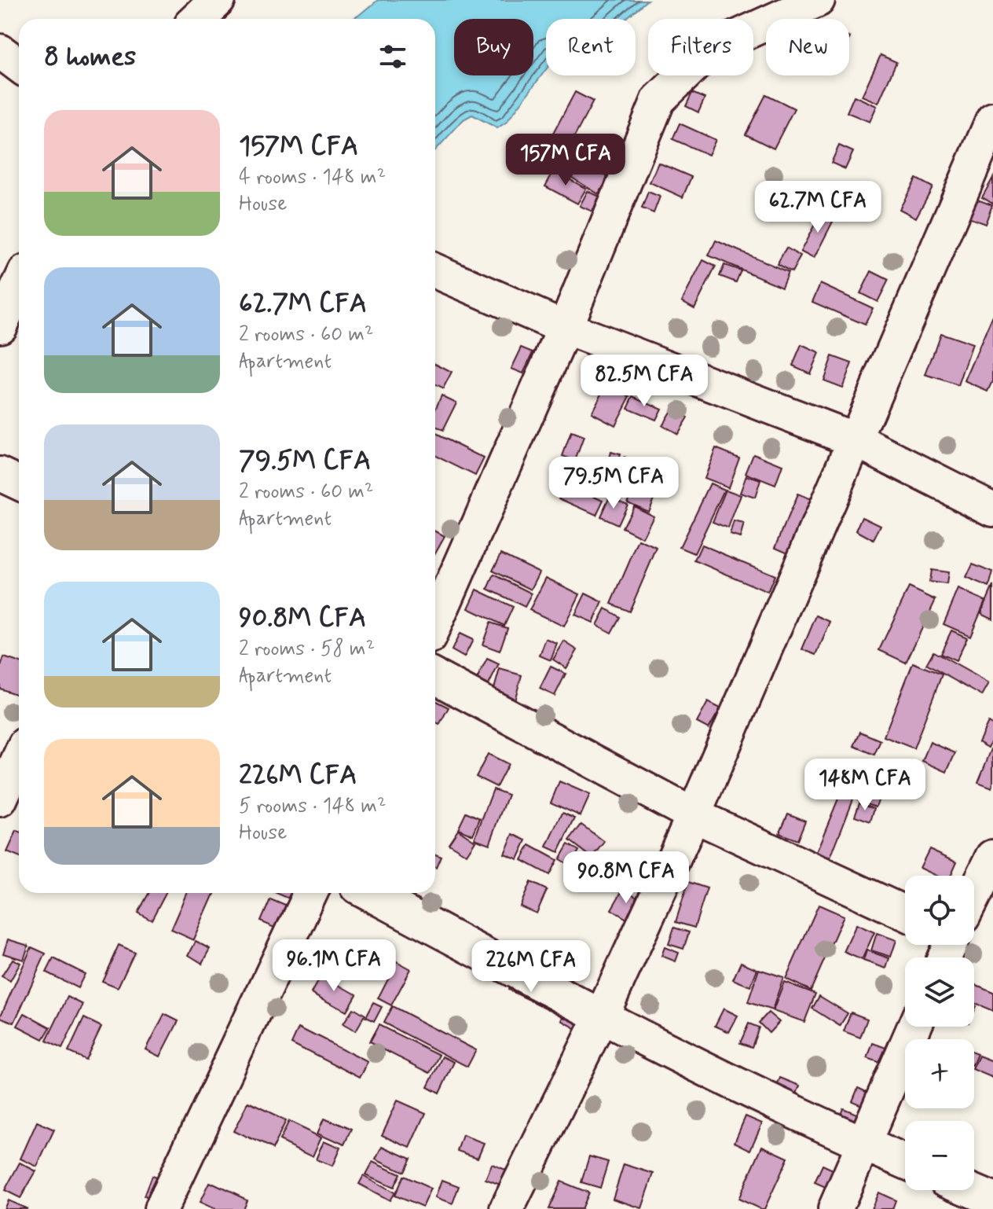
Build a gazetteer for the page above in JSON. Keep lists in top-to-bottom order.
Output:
{
  "page": {
    "chip": [
      "Buy",
      "Rent",
      "Filters",
      "New"
    ],
    "heading": "8 homes",
    "list": [
      {
        "name": "157M CFA",
        "note": "4 rooms · 148 m² · House"
      },
      {
        "name": "62.7M CFA",
        "note": "2 rooms · 60 m² · Apartment"
      },
      {
        "name": "79.5M CFA",
        "note": "2 rooms · 60 m² · Apartment"
      },
      {
        "name": "90.8M CFA",
        "note": "2 rooms · 58 m² · Apartment"
      },
      {
        "name": "226M CFA",
        "note": "5 rooms · 148 m² · House"
      }
    ],
    "price": [
      "157M CFA",
      "62.7M CFA",
      "82.5M CFA",
      "79.5M CFA",
      "148M CFA",
      "90.8M CFA",
      "96.1M CFA",
      "226M CFA"
    ],
    "map_buttons": ["+", "−"]
  }
}
